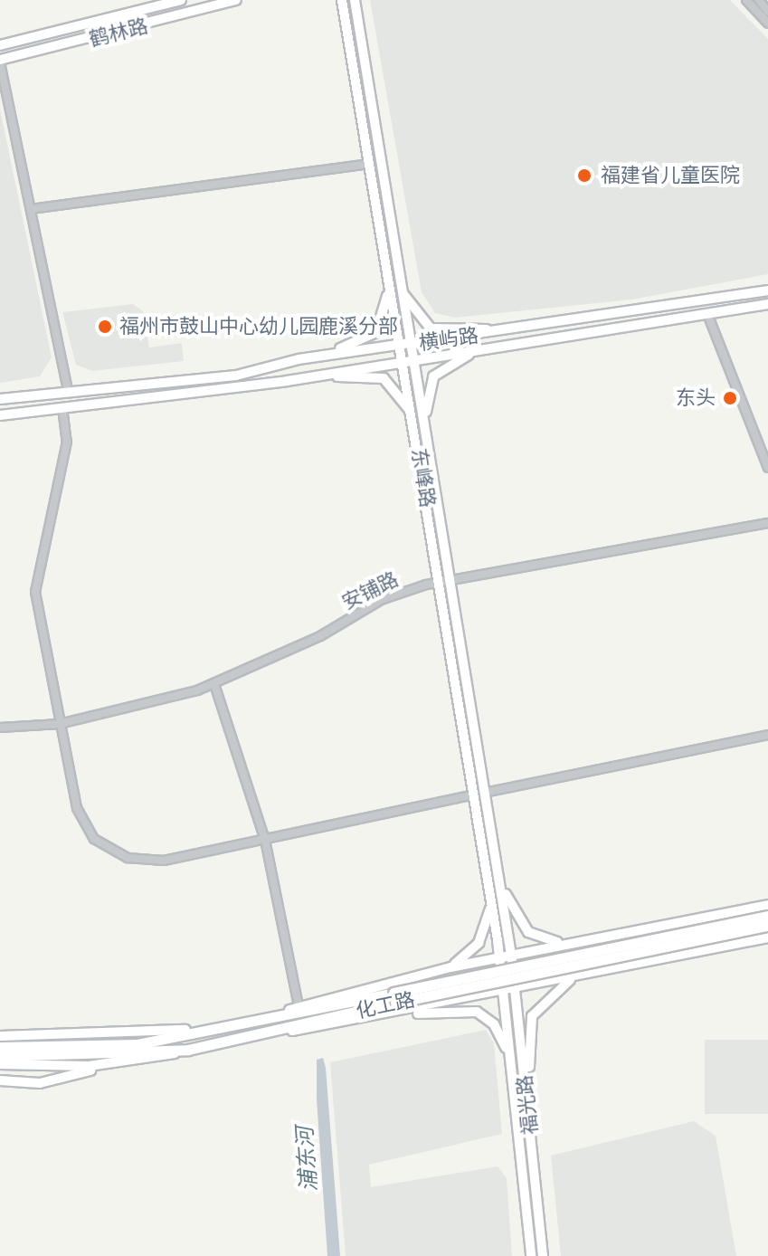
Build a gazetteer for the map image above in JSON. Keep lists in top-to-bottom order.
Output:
{
  "streets": {
    "highway": ["化工路"],
    "main road": [
      "鹤林路",
      "横屿路",
      "东峰路",
      "福光路"
    ],
    "street": ["安铺路"]
  },
  "crossings": [
    ["横屿路", "东峰路"],
    ["东峰路", "安铺路"],
    ["东峰路", "福光路"]
  ],
  "water": ["浦东河"],
  "places": ["福建省儿童医院", "福州市鼓山中心幼儿园鹿溪分部", "东头"]
}
